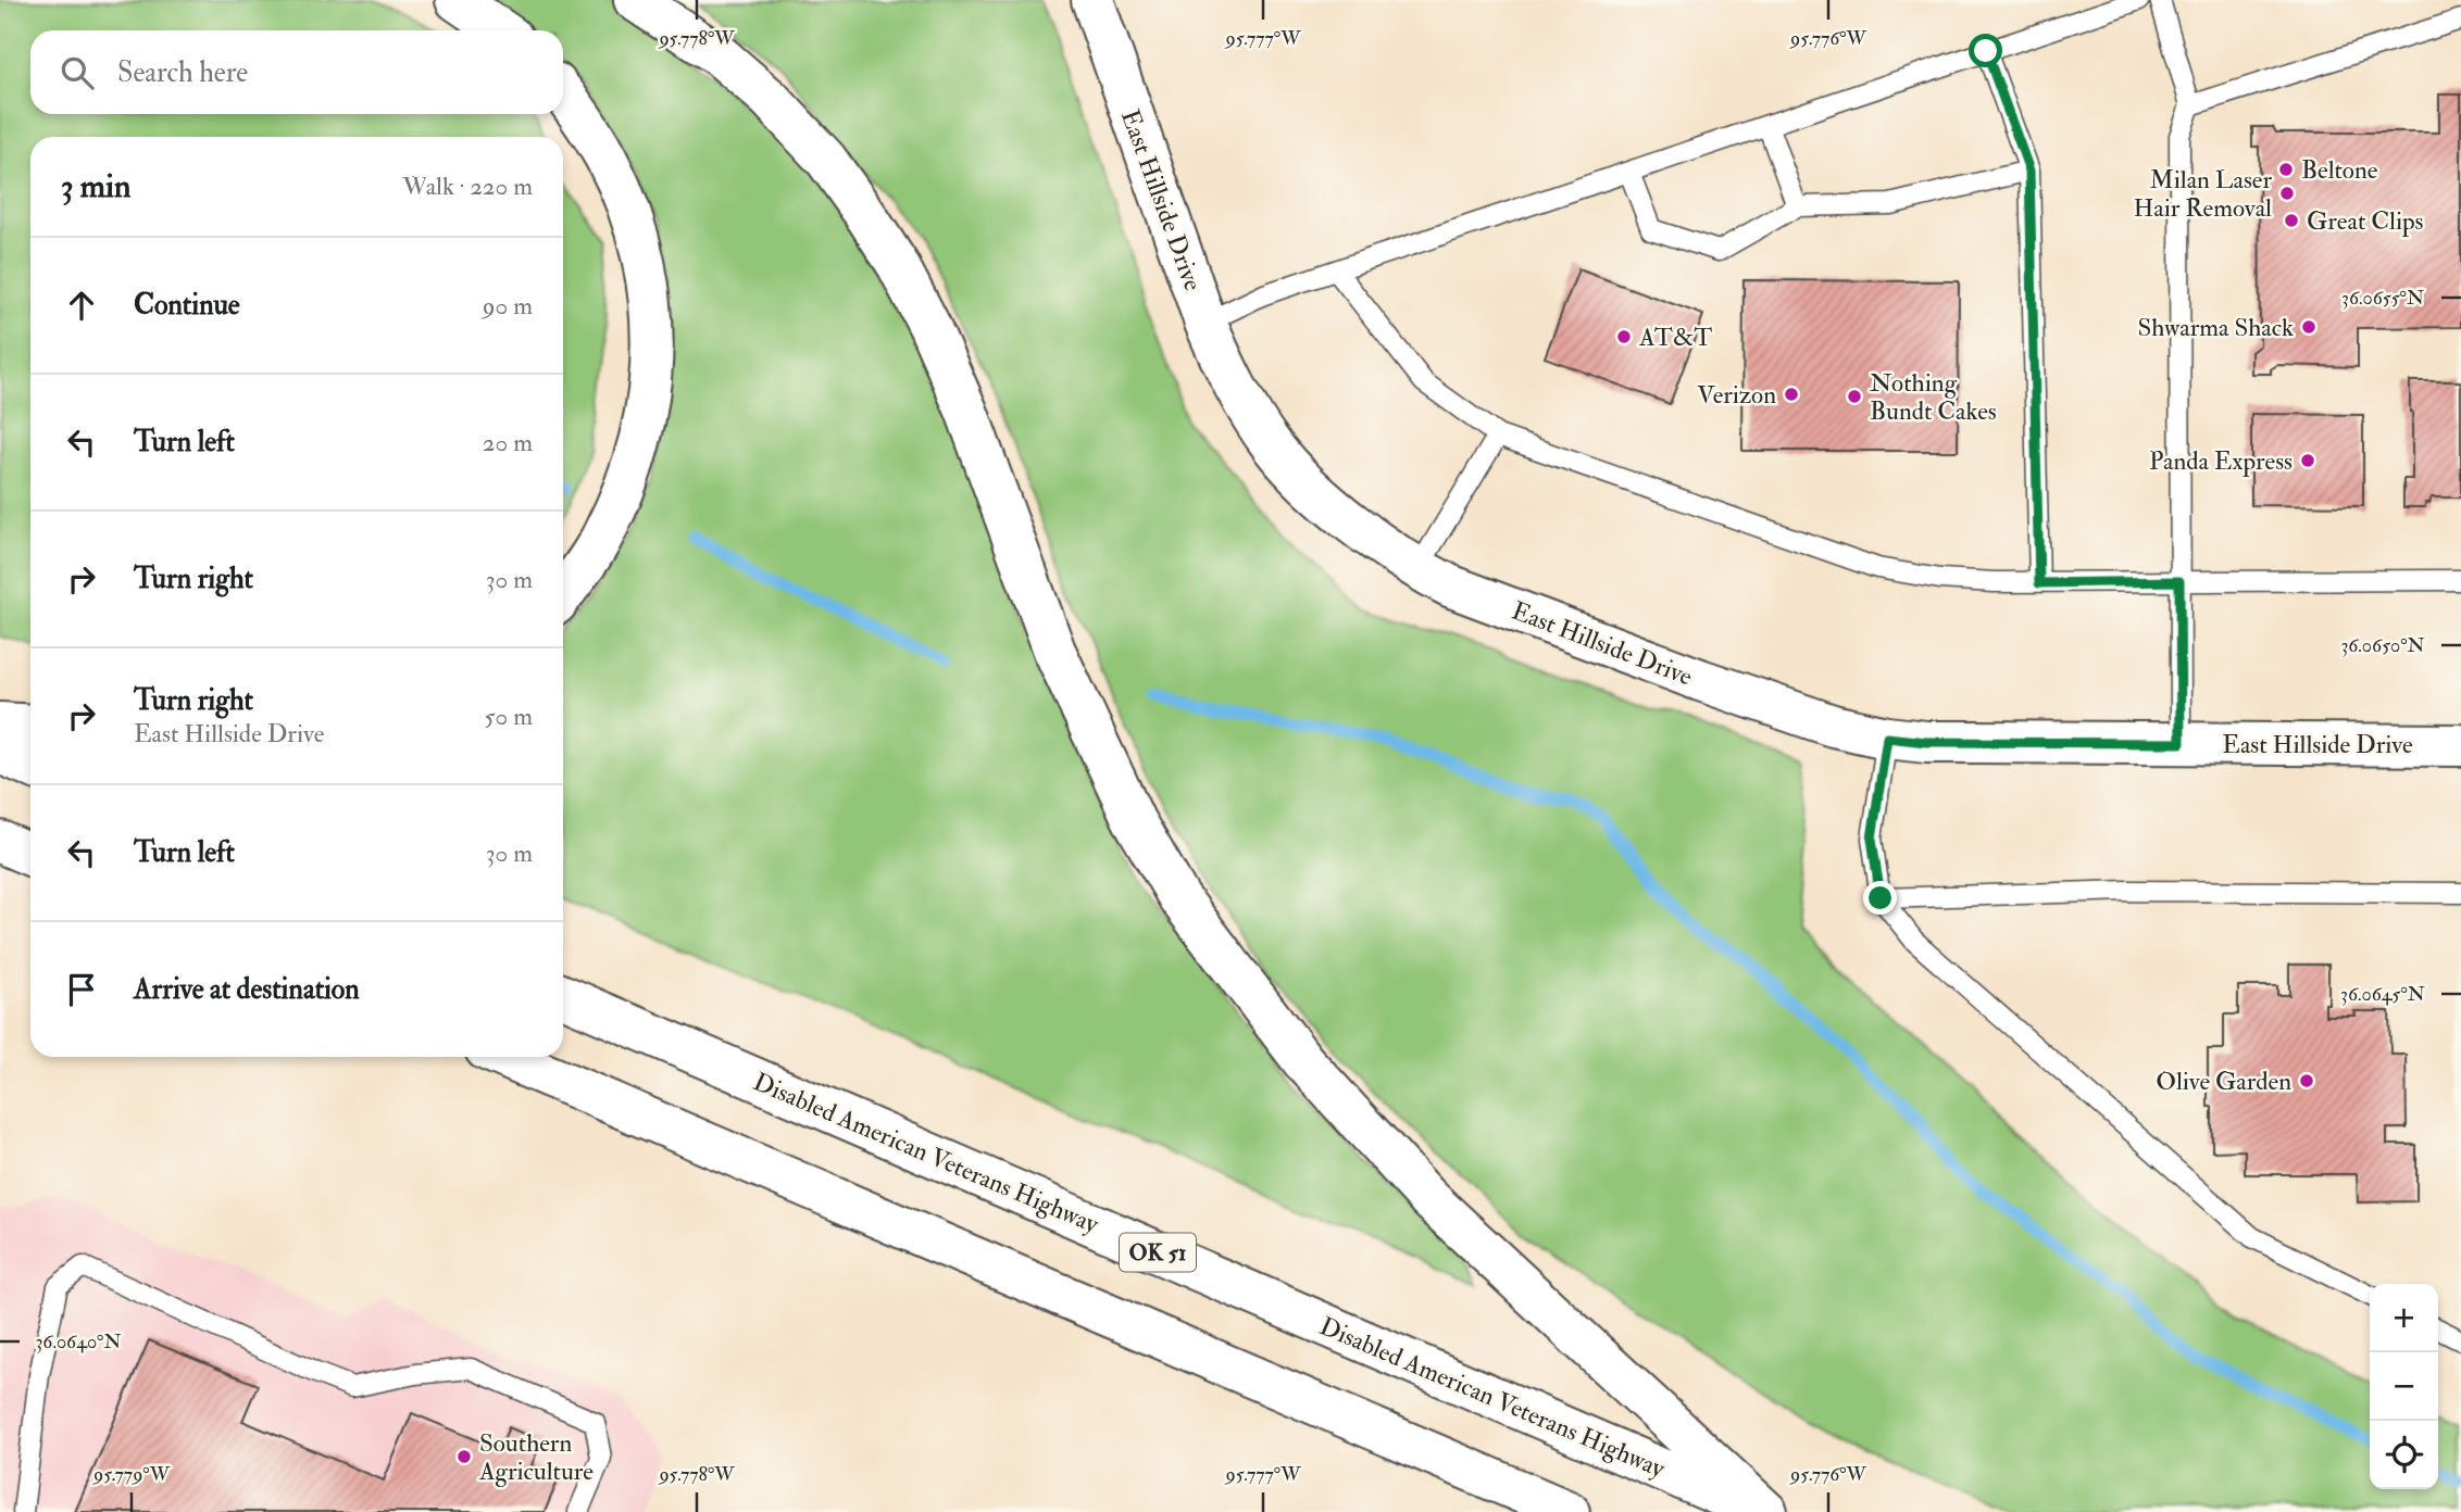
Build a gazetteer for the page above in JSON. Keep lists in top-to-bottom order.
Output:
{
  "streets": {
    "main road": ["East Hillside Drive", "Disabled American Veterans Highway", "OK 51"]
  },
  "places": [
    "Beltone",
    "Milan Laser Hair Removal",
    "Great Clips",
    "Shwarma Shack",
    "AT&T",
    "Verizon",
    "Nothing Bundt Cakes",
    "Panda Express",
    "Olive Garden",
    "Southern Agriculture"
  ],
  "page": {
    "search": "Search here",
    "heading": ["3 min", "Walk · 220 m"],
    "list": [
      ["Continue", "90 m"],
      ["Turn left", "20 m"],
      ["Turn right", "30 m"],
      ["Turn right", "East Hillside Drive", "50 m"],
      ["Turn left", "30 m"],
      "Arrive at destination"
    ],
    "map_buttons": ["+", "−"]
  },
  "coordinates": [
    "95.778°W",
    "95.777°W",
    "95.776°W",
    "36.0655°N",
    "36.0650°N",
    "36.0645°N",
    "36.0640°N",
    "95.779°W"
  ]
}
